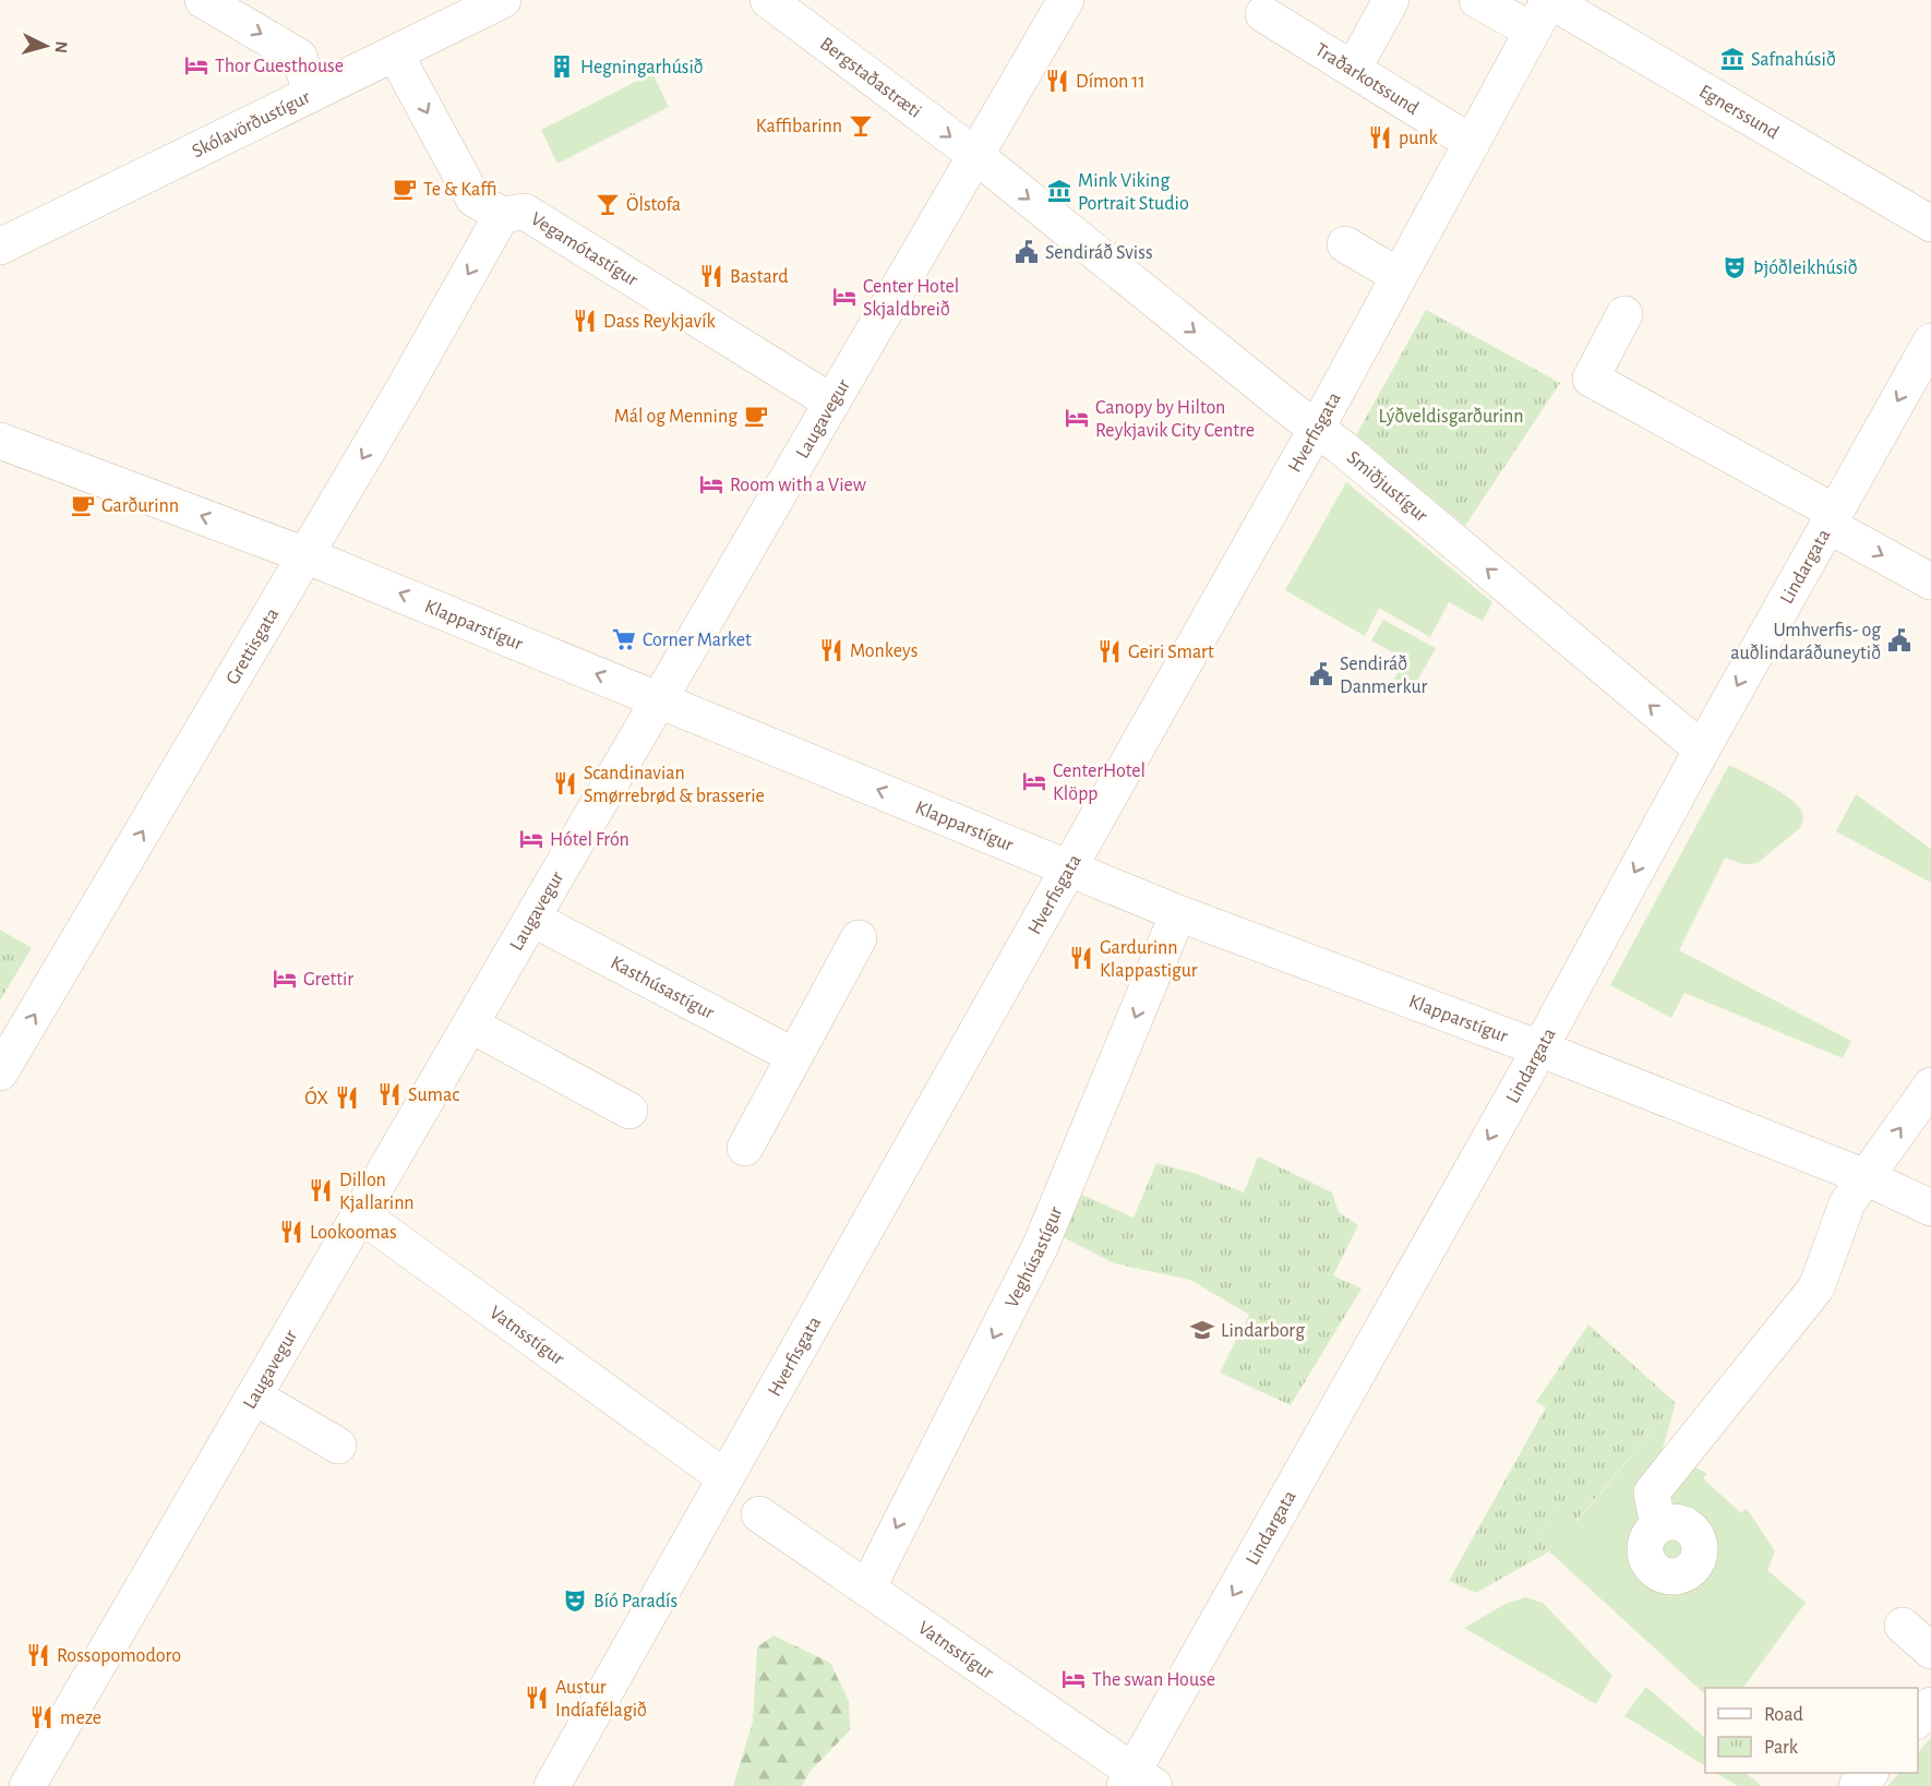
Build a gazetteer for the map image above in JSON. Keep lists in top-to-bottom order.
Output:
{
  "streets": {
    "street": [
      "Bergstaðastræti",
      "Traðarkotssund",
      "Egnerssund",
      "Skólavörðustígur",
      "Vegamótastígur",
      "Laugavegur",
      "Hverfisgata",
      "Smiðjustígur",
      "Lindargata",
      "Klapparstígur",
      "Grettisgata",
      "Kasthúsastígur",
      "Veghúsastígur",
      "Vatnsstígur"
    ]
  },
  "crossings": [
    ["Bergstaðastræti", "Laugavegur"],
    ["Bergstaðastræti", "Smiðjustígur"],
    ["Traðarkotssund", "Hverfisgata"],
    ["Egnerssund", "Hverfisgata"],
    ["Skólavörðustígur", "Vegamótastígur"],
    ["Vegamótastígur", "Laugavegur"],
    ["Vegamótastígur", "Grettisgata"],
    ["Laugavegur", "Smiðjustígur"],
    ["Laugavegur", "Klapparstígur"],
    ["Laugavegur", "Kasthúsastígur"],
    ["Laugavegur", "Vatnsstígur"],
    ["Hverfisgata", "Smiðjustígur"],
    ["Hverfisgata", "Klapparstígur"],
    ["Hverfisgata", "Vatnsstígur"],
    ["Smiðjustígur", "Lindargata"],
    ["Lindargata", "Klapparstígur"],
    ["Lindargata", "Vatnsstígur"],
    ["Klapparstígur", "Grettisgata"],
    ["Klapparstígur", "Veghúsastígur"],
    ["Veghúsastígur", "Vatnsstígur"]
  ],
  "one_way": ["Bergstaðastræti", "Lindargata", "Klapparstígur"],
  "parks": ["Lýðveldisgarðurinn"],
  "places": {
    "museum": ["Safnahúsið", "Mink Viking Portrait Studio"],
    "hotel": [
      "Thor Guesthouse",
      "Center Hotel Skjaldbreið",
      "Canopy by Hilton Reykjavik City Centre",
      "Room with a View",
      "CenterHotel Klöpp",
      "Hótel Frón",
      "Grettir",
      "The swan House"
    ],
    "building": ["Hegningarhúsið"],
    "restaurant": [
      "Dímon 11",
      "punk",
      "Bastard",
      "Dass Reykjavík",
      "Monkeys",
      "Geiri Smart",
      "Scandinavian Smørrebrød & brasserie",
      "Gardurinn Klappastigur",
      "Sumac",
      "ÓX",
      "Dillon Kjallarinn",
      "Lookoomas",
      "Rossopomodoro",
      "Austur Indíafélagið",
      "meze"
    ],
    "bar": ["Kaffibarinn", "Ölstofa"],
    "cafe": ["Te & Kaffi", "Mál og Menning", "Garðurinn"],
    "public building": ["Sendiráð Sviss", "Umhverfis- og auðlindaráðuneytið", "Sendiráð Danmerkur"],
    "theatre": ["Þjóðleikhúsið", "Bíó Paradís"],
    "supermarket": ["Corner Market"],
    "school or university": ["Lindarborg"]
  },
  "legend": ["Road", "Park"],
  "north": "right"
}
